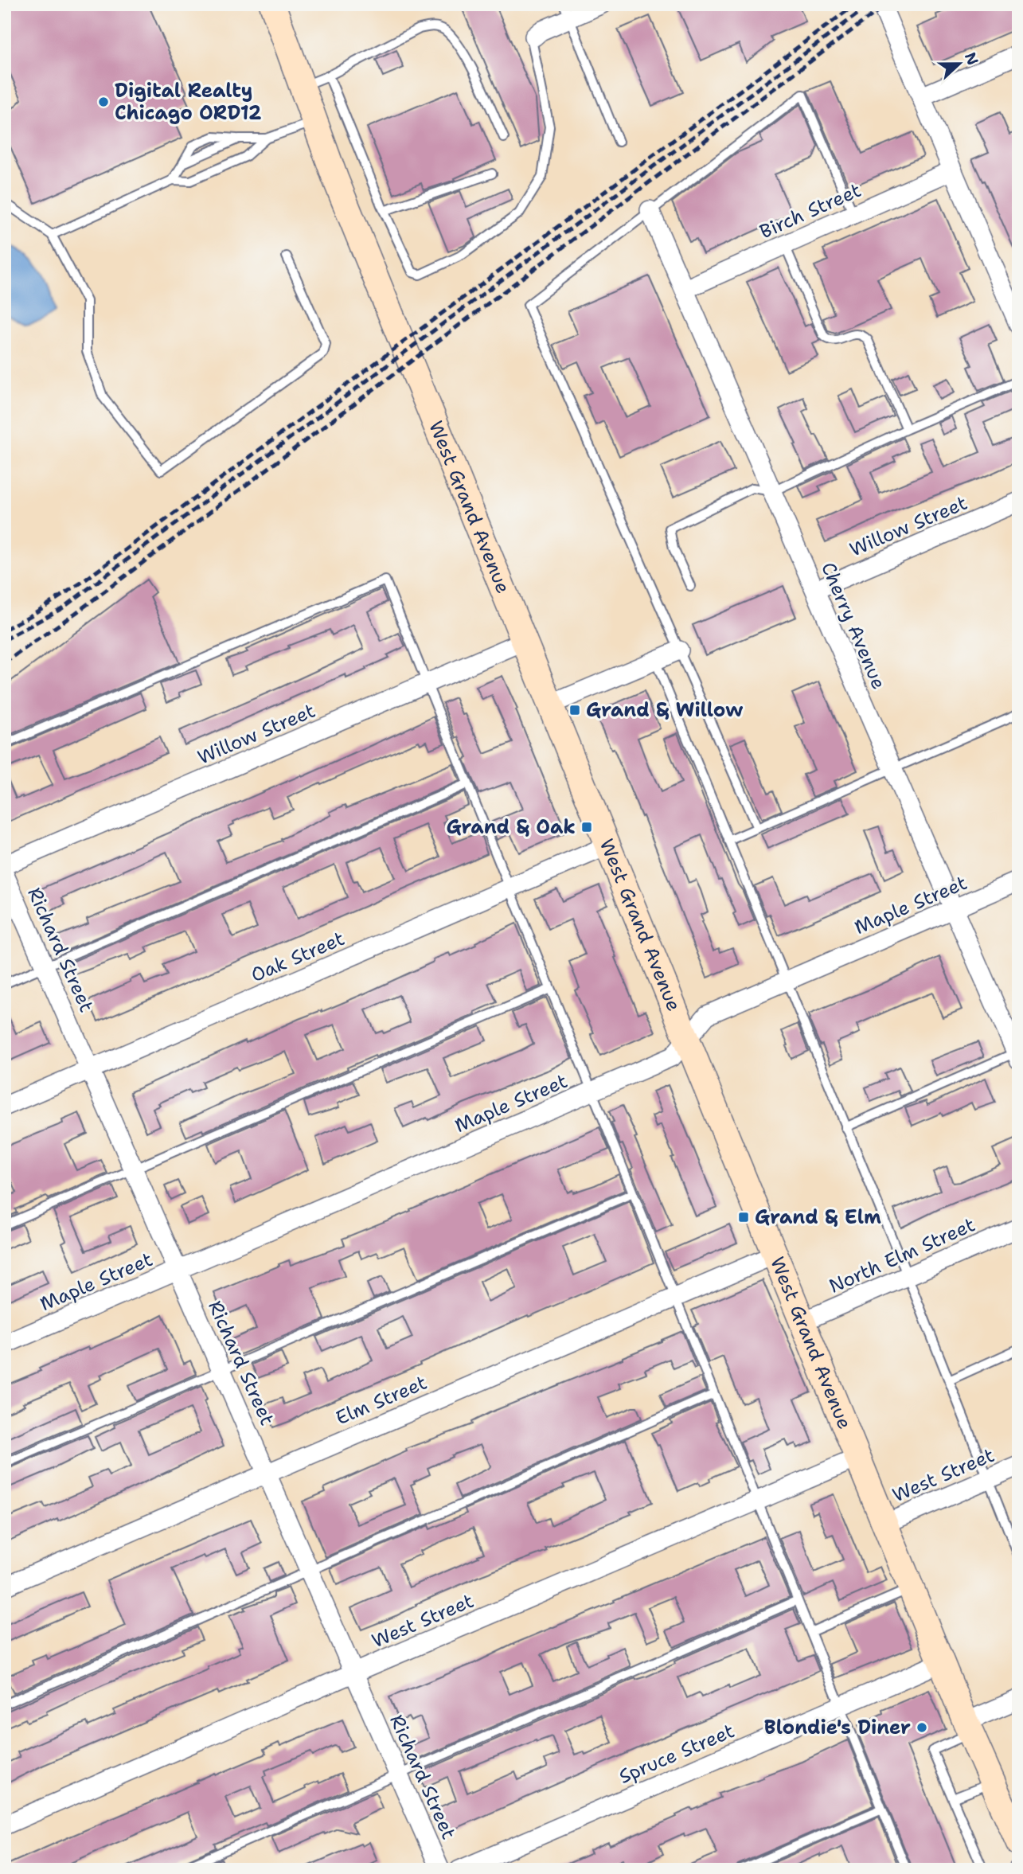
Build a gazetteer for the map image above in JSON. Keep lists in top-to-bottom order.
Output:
{
  "streets": {
    "main road": ["West Grand Avenue"],
    "street": [
      "Birch Street",
      "Willow Street",
      "Cherry Avenue",
      "Maple Street",
      "Richard Street",
      "Oak Street",
      "North Elm Street",
      "Elm Street",
      "West Street",
      "Spruce Street"
    ]
  },
  "crossings": [
    ["Birch Street", "Cherry Avenue"],
    ["West Grand Avenue", "Willow Street"],
    ["West Grand Avenue", "Maple Street"],
    ["West Grand Avenue", "Oak Street"],
    ["West Grand Avenue", "North Elm Street"],
    ["West Grand Avenue", "Elm Street"],
    ["West Grand Avenue", "West Street"],
    ["West Grand Avenue", "Spruce Street"],
    ["Willow Street", "Cherry Avenue"],
    ["Cherry Avenue", "Maple Street"],
    ["Maple Street", "Richard Street"],
    ["Richard Street", "Oak Street"],
    ["Richard Street", "Elm Street"],
    ["Richard Street", "West Street"]
  ],
  "places": {
    "other": ["Digital Realty Chicago ORD12", "Blondie's Diner"],
    "transit": ["Grand & Willow", "Grand & Oak", "Grand & Elm"]
  },
  "north": "right"
}
